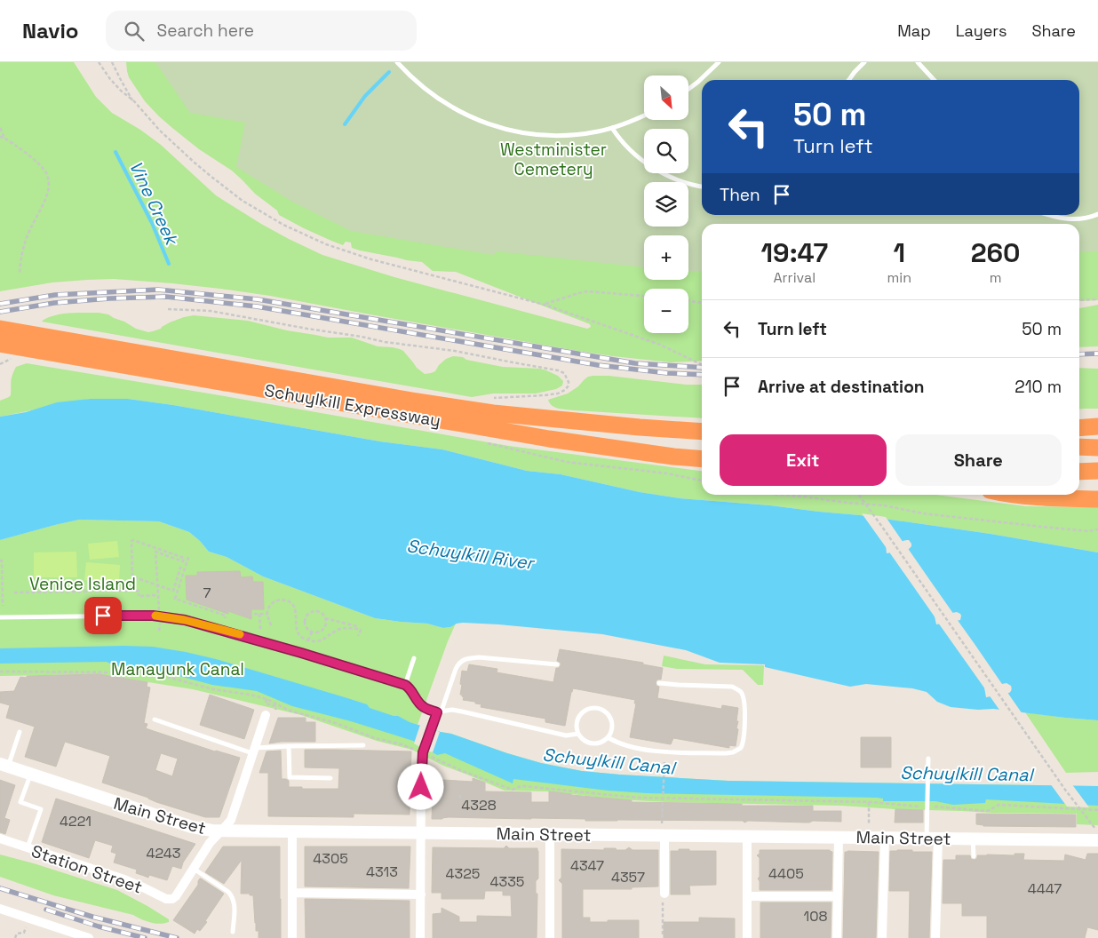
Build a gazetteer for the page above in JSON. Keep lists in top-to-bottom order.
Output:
{
  "streets": {
    "highway": ["Schuylkill Expressway"],
    "street": ["Main Street", "Station Street"]
  },
  "water": ["Vine Creek", "Schuylkill River", "Schuylkill Canal"],
  "parks": ["Westminister Cemetery", "Venice Island", "Manayunk Canal"],
  "house_numbers": [
    "7",
    "4328",
    "4221",
    "4243",
    "4305",
    "4347",
    "4313",
    "4325",
    "4405",
    "4357",
    "4335",
    "4447",
    "108"
  ],
  "north": "bottom right",
  "page": {
    "header": "Navio",
    "search": "Search here",
    "nav": ["Map", "Layers", "Share"],
    "map_buttons": ["+", "−"],
    "turn": ["50 m", "Turn left"],
    "then": "Then",
    "eta": [
      "19:47",
      "Arrival",
      "1",
      "min",
      "260",
      "m"
    ],
    "list": [
      {
        "name": "Turn left",
        "value": "50 m"
      },
      {
        "name": "Arrive at destination",
        "value": "210 m"
      }
    ],
    "buttons": ["Exit", "Share"]
  }
}
